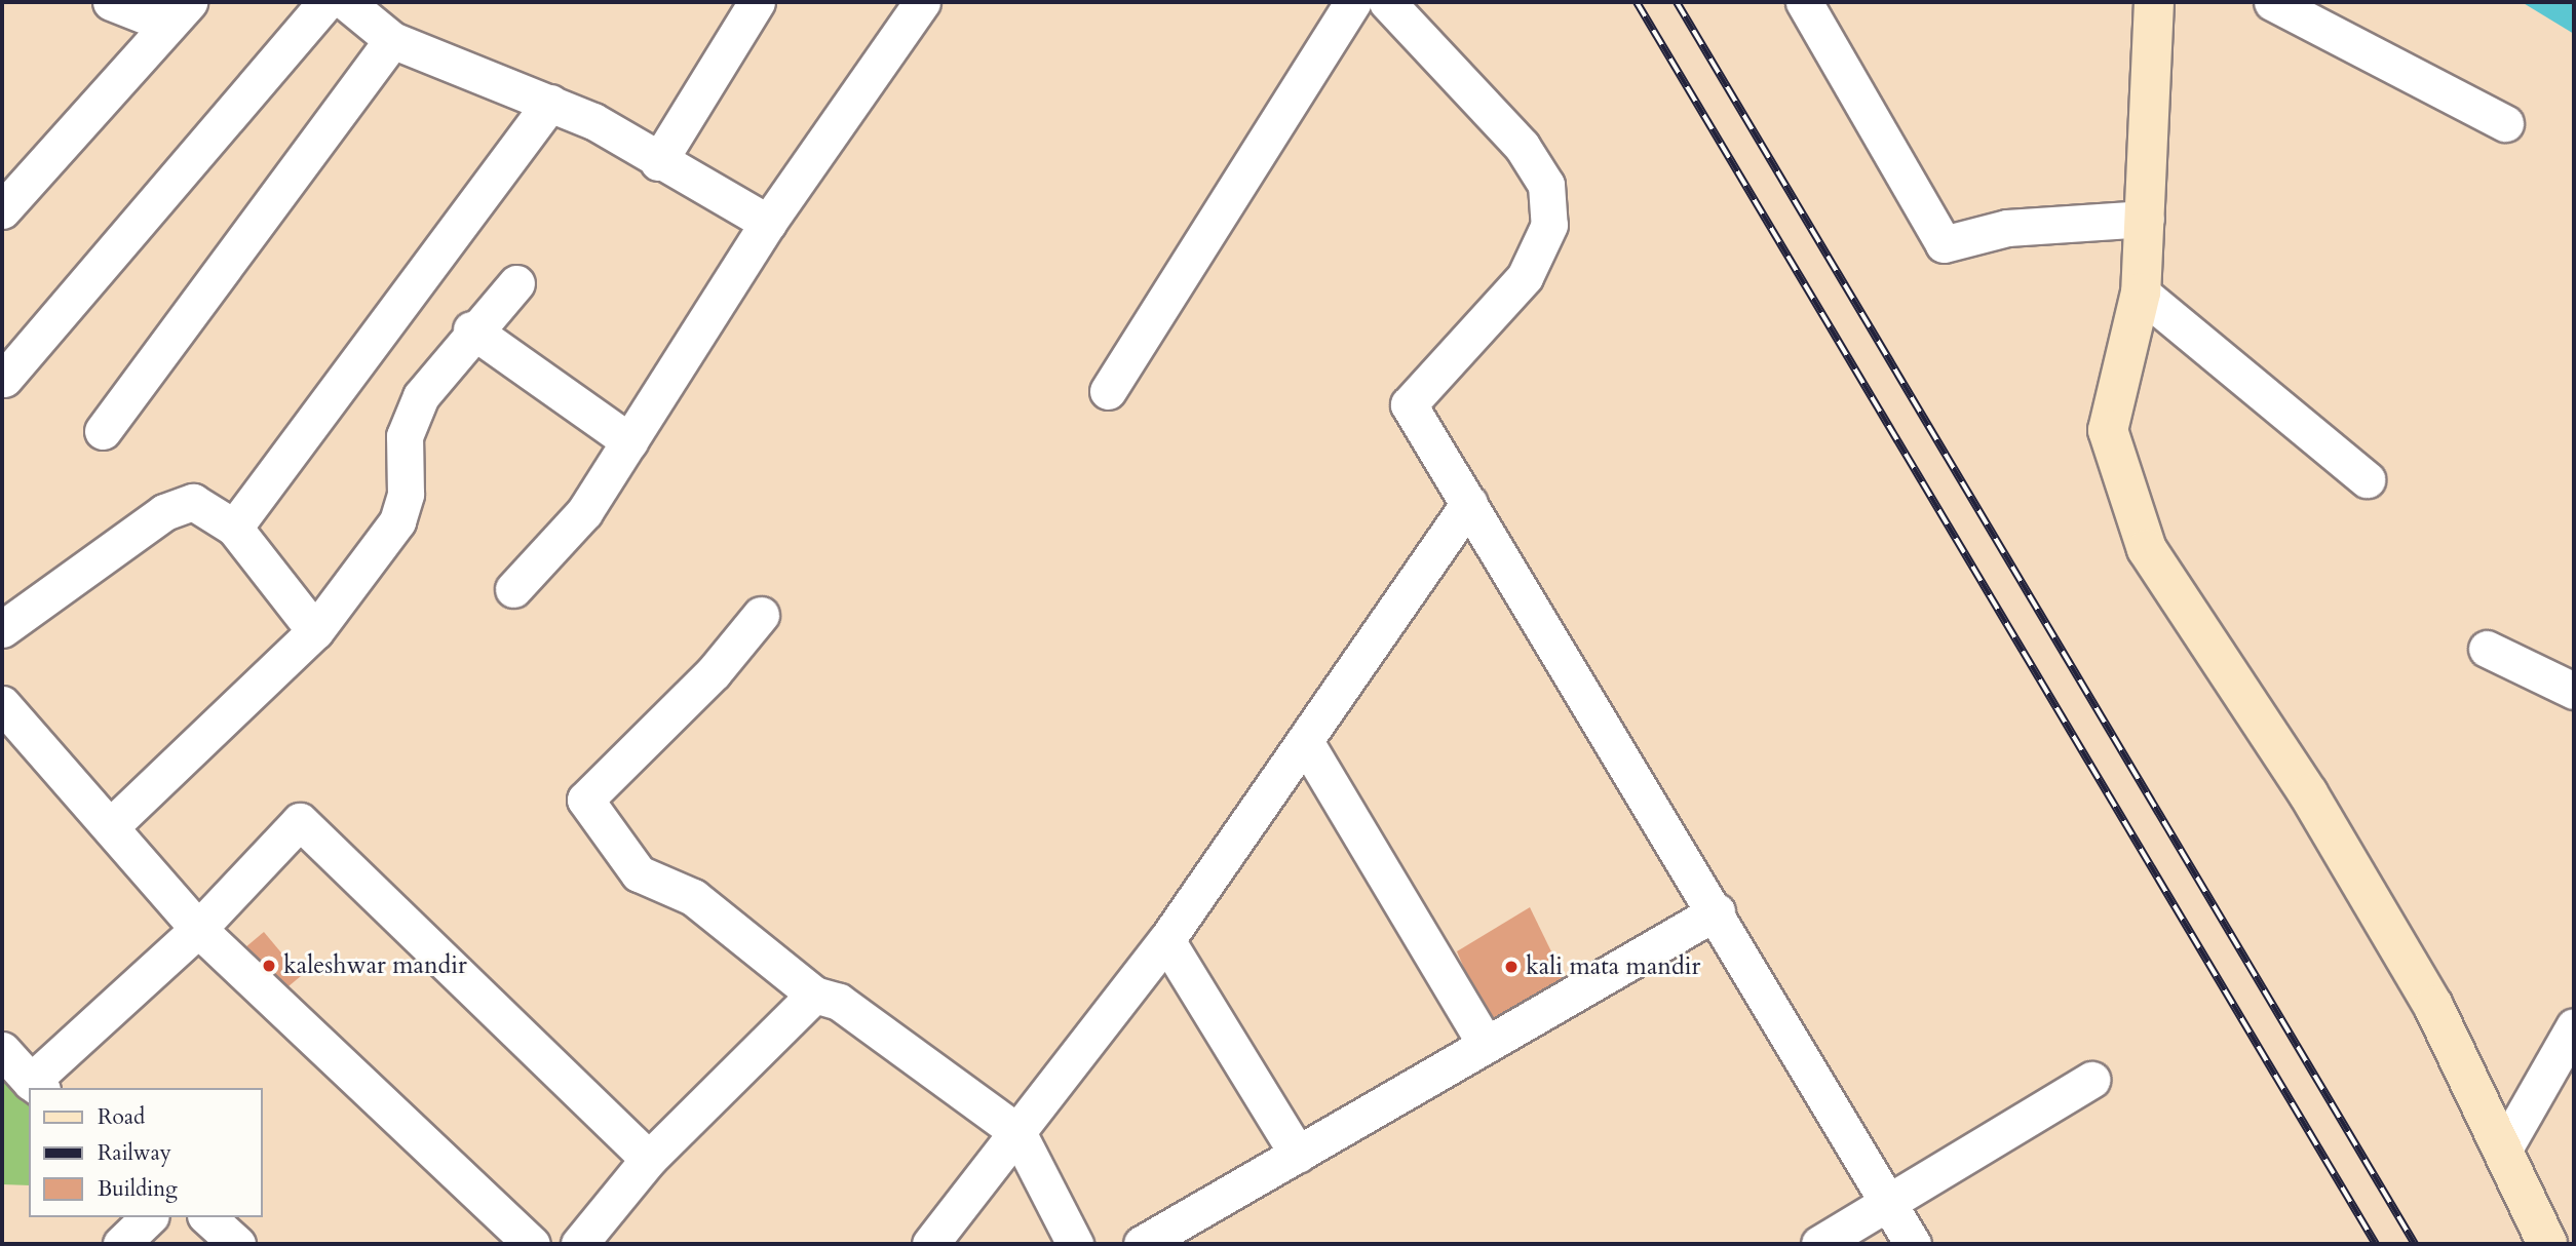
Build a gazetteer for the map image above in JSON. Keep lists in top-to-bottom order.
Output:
{
  "places": ["kaleshwar mandir", "kali mata mandir"],
  "legend": ["Road", "Railway", "Building"]
}
